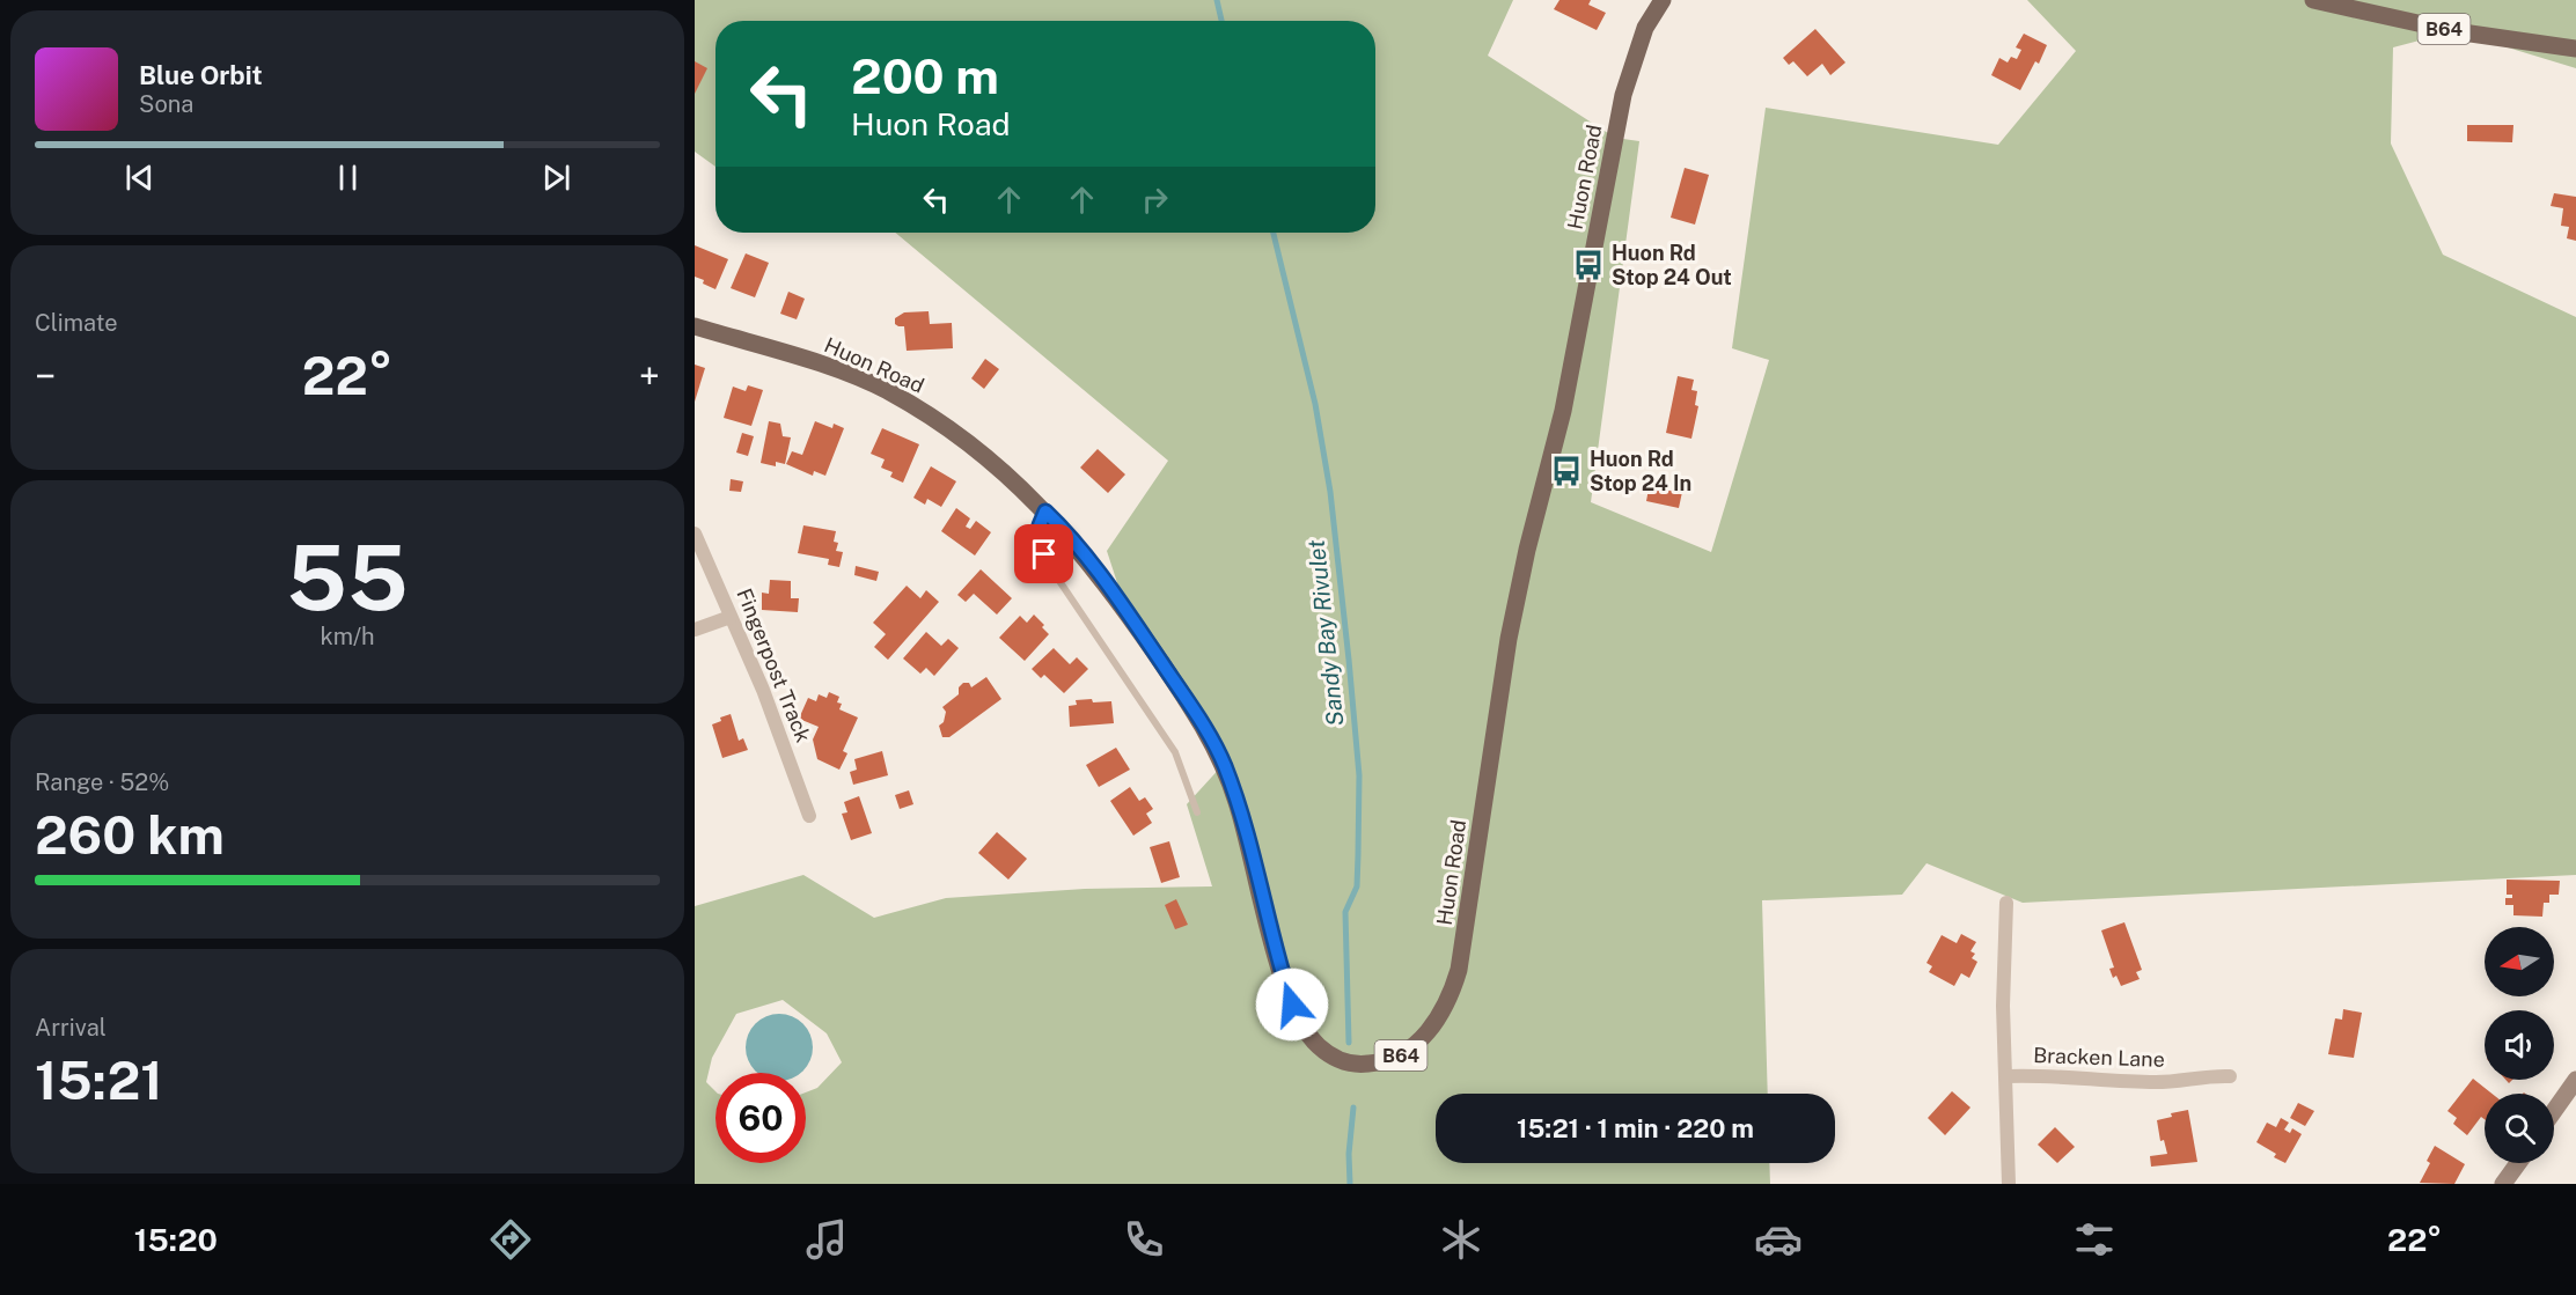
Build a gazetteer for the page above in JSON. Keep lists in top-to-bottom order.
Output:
{
  "streets": {
    "main road": ["B64", "Huon Road"],
    "street": ["Fingerpost Track", "Bracken Lane"]
  },
  "water": ["Sandy Bay Rivulet"],
  "places": {
    "bus stop": ["Huon Rd Stop 24 Out", "Huon Rd Stop 24 In"]
  },
  "north": "left",
  "page": {
    "turn": ["200 m", "Huon Road"],
    "song": ["Blue Orbit", "Sona"],
    "tile": [
      "Climate",
      ["55", "km/h"],
      ["Range · 52%", "260 km"],
      ["Arrival", "15:21"]
    ],
    "heat": ["−", "22°", "+"],
    "limit": "60",
    "trip": "15:21 · 1 min · 220 m",
    "tabs": ["15:20", "22°"]
  }
}
